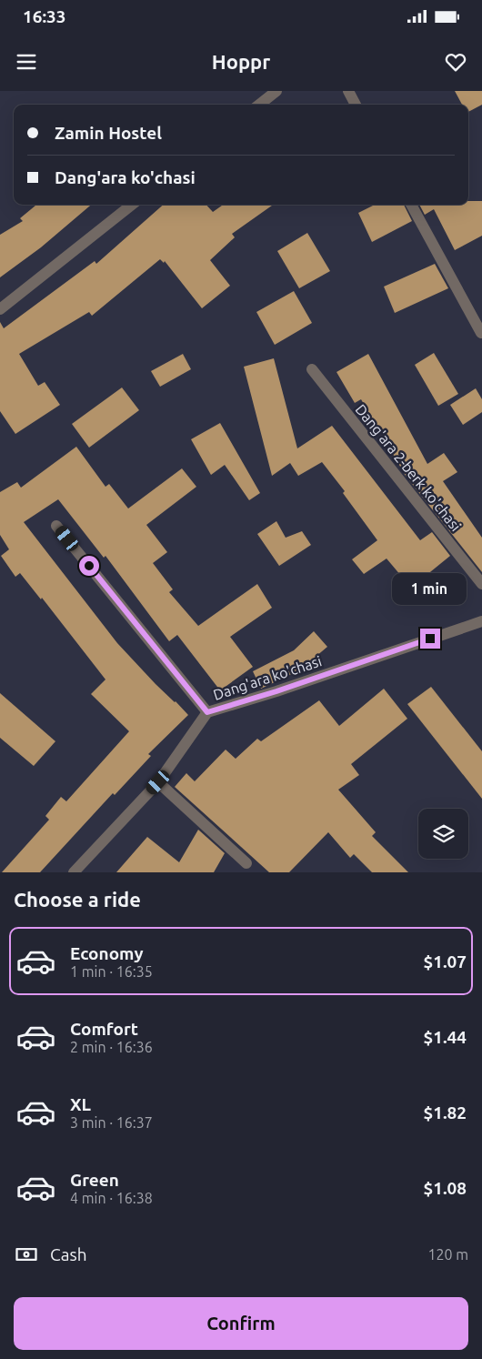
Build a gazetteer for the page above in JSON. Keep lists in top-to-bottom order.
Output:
{
  "streets": {
    "street": ["Dang'ara 2-berk ko'chasi", "Dang'ara ko'chasi"]
  },
  "page": {
    "status": "16:33",
    "header": "Hoppr",
    "banner": ["Zamin Hostel", "Dang'ara ko'chasi"],
    "bubble": "1 min",
    "heading": "Choose a ride",
    "list": [
      {
        "name": "Economy",
        "note": "1 min · 16:35",
        "value": "$1.07"
      },
      {
        "name": "Comfort",
        "note": "2 min · 16:36",
        "value": "$1.44"
      },
      {
        "name": "XL",
        "note": "3 min · 16:37",
        "value": "$1.82"
      },
      {
        "name": "Green",
        "note": "4 min · 16:38",
        "value": "$1.08"
      }
    ],
    "pay": ["Cash", "120 m"],
    "buttons": "Confirm"
  }
}
